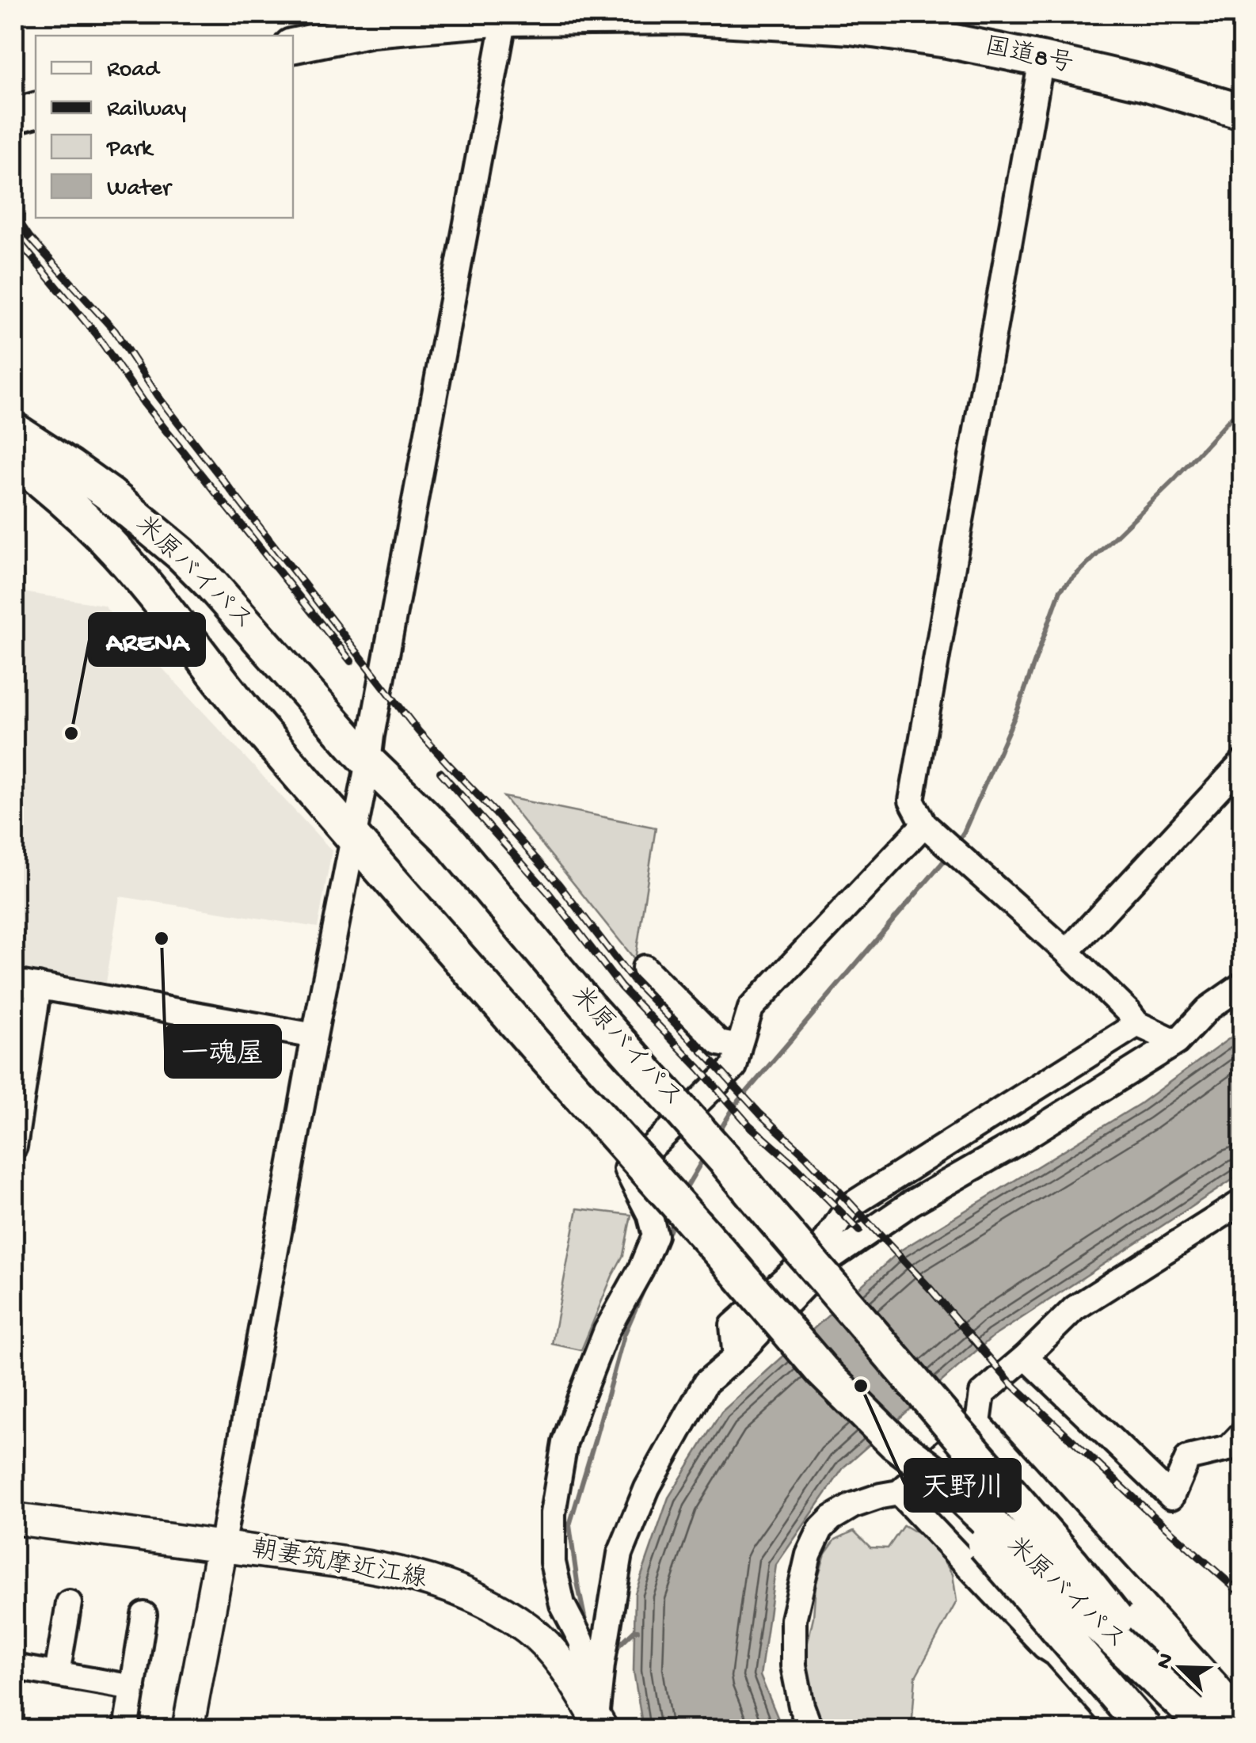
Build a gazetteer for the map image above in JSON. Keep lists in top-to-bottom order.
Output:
{
  "streets": {
    "highway": ["国道8号", "米原バイパス"],
    "main road": ["朝妻筑摩近江線"]
  },
  "places": ["ARENA", "一魂屋", "天野川"],
  "legend": [
    "Road",
    "Railway",
    "Park",
    "Water"
  ],
  "north": "top left"
}
